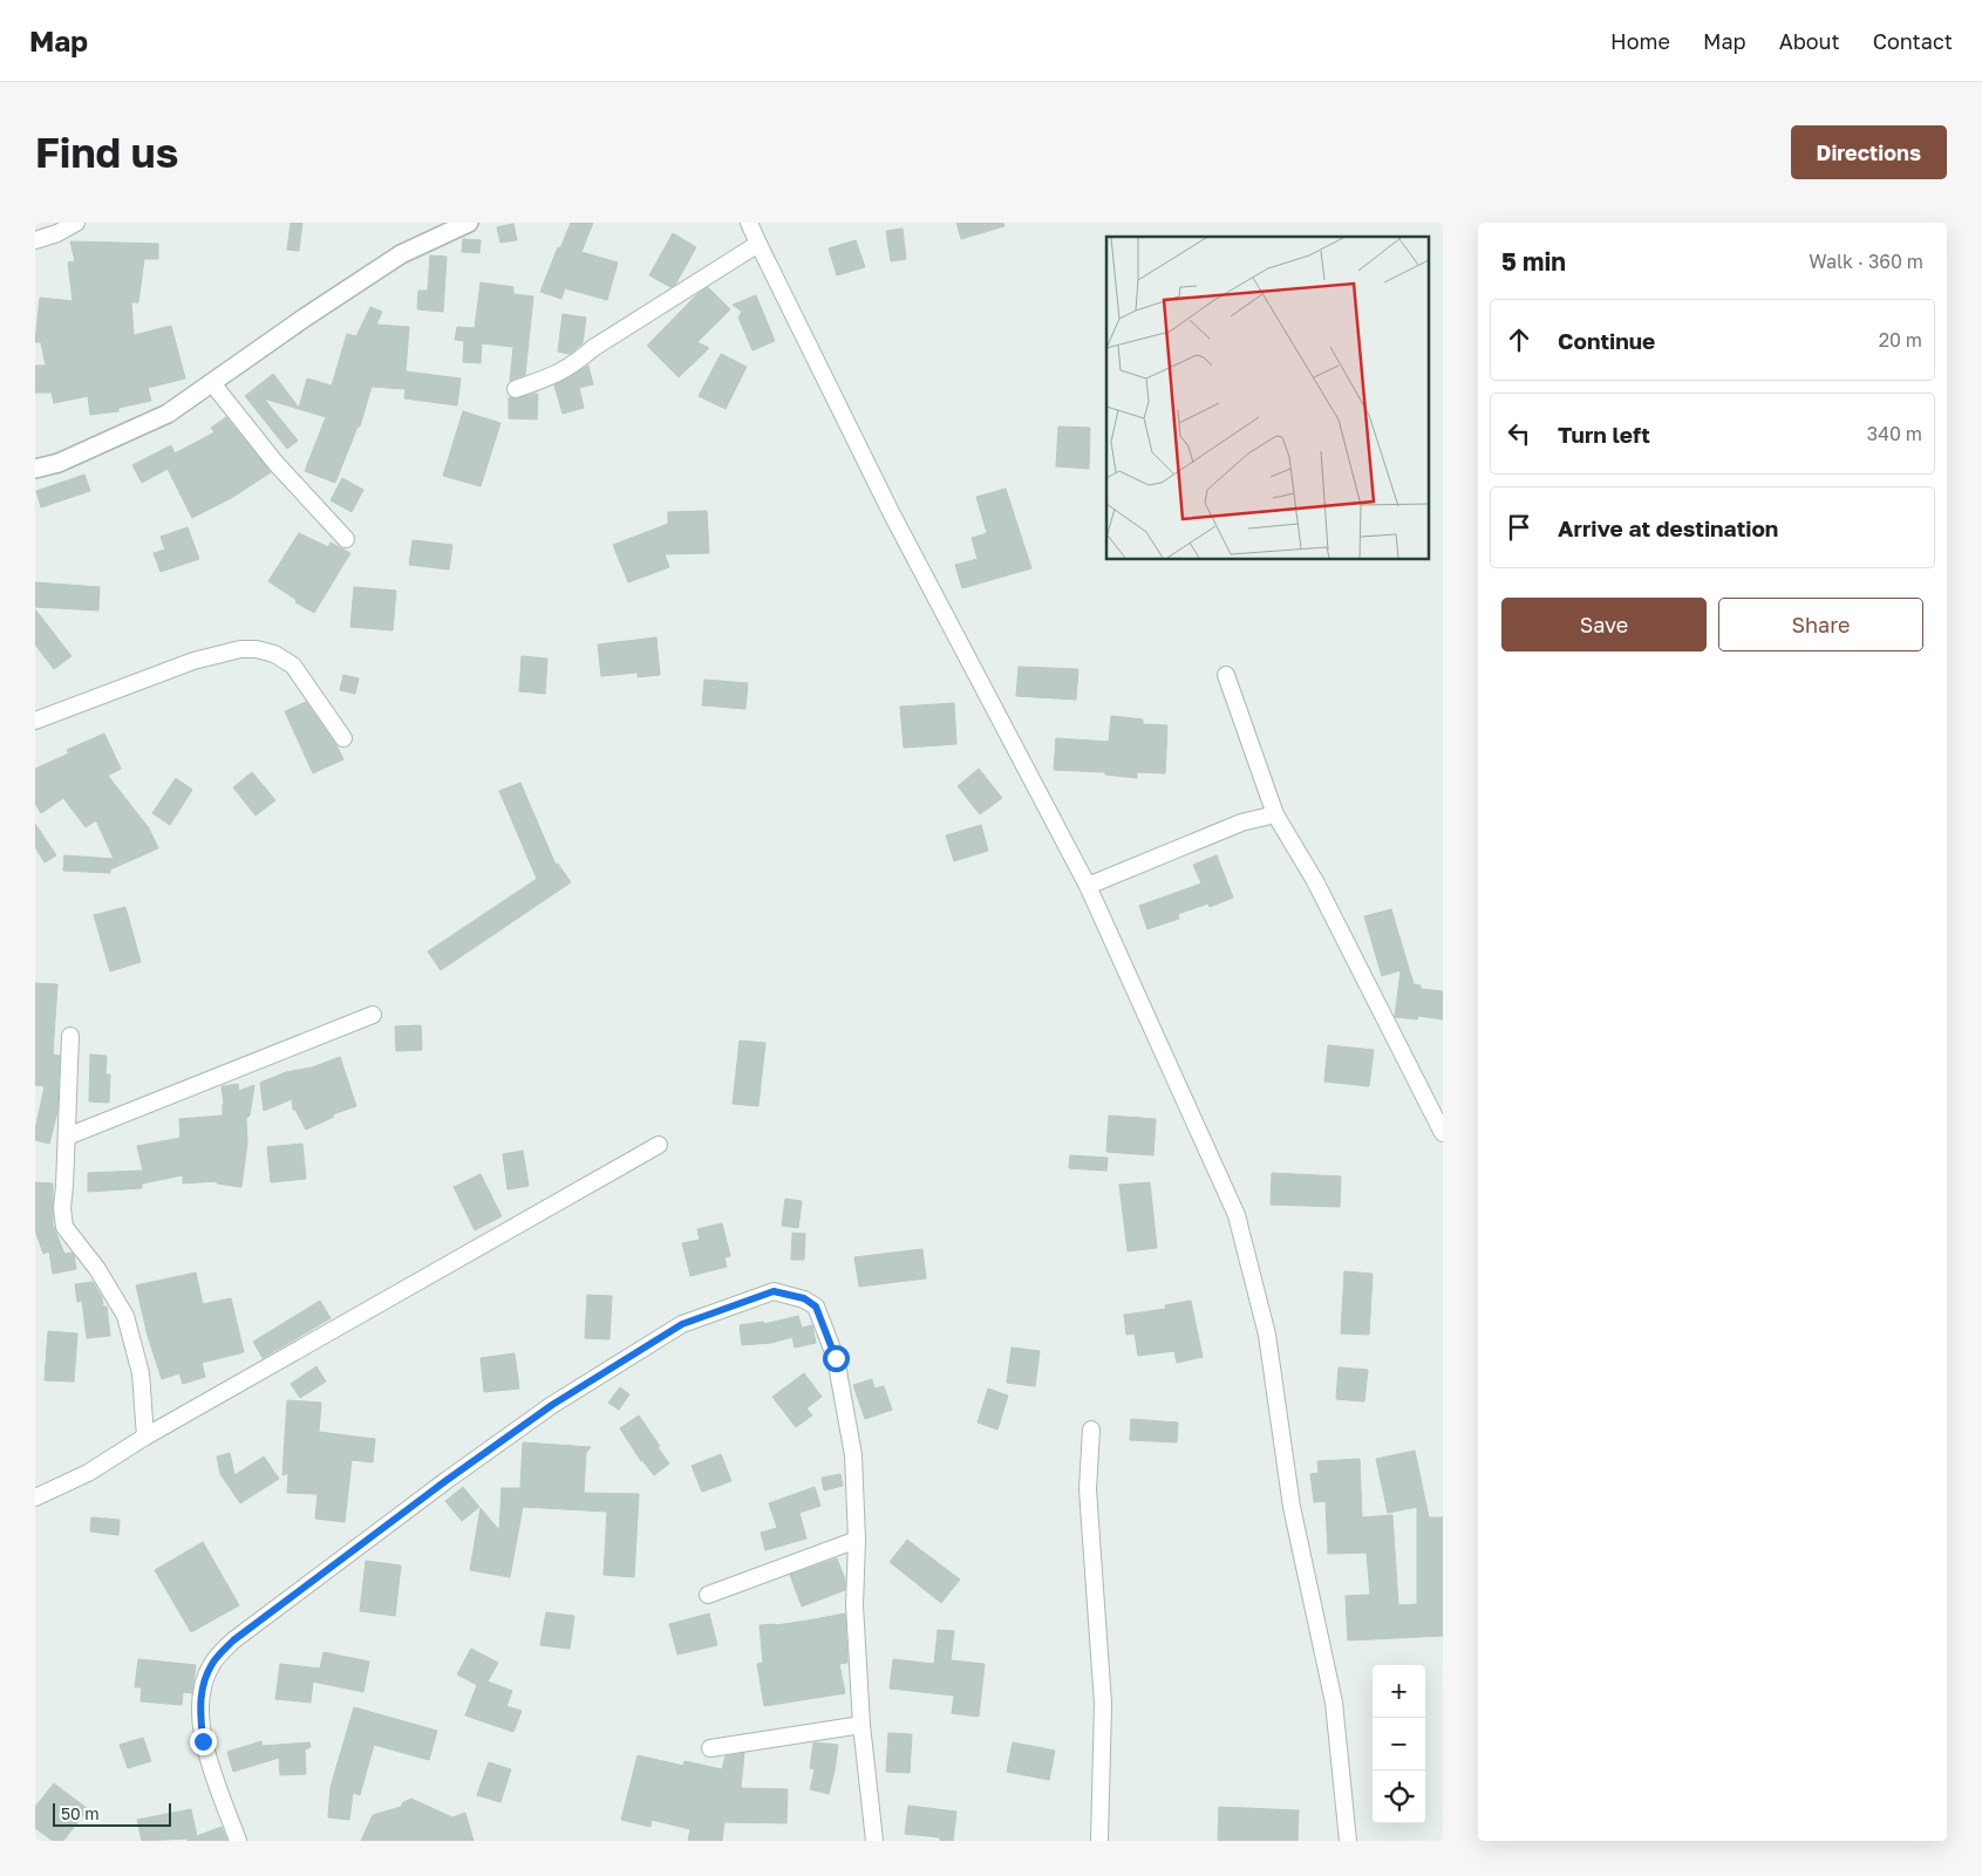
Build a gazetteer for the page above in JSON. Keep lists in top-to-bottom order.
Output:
{
  "scale_bar": "50 m",
  "page": {
    "header": "Map",
    "nav": [
      "Home",
      "Map",
      "About",
      "Contact"
    ],
    "buttons": [
      "Directions",
      ["Save", "Share"]
    ],
    "title": "Find us",
    "heading": ["5 min", "Walk · 360 m"],
    "list": [
      ["Continue", "20 m"],
      ["Turn left", "340 m"],
      "Arrive at destination"
    ],
    "map_buttons": ["+", "−"],
    "scale": "50 m"
  }
}
